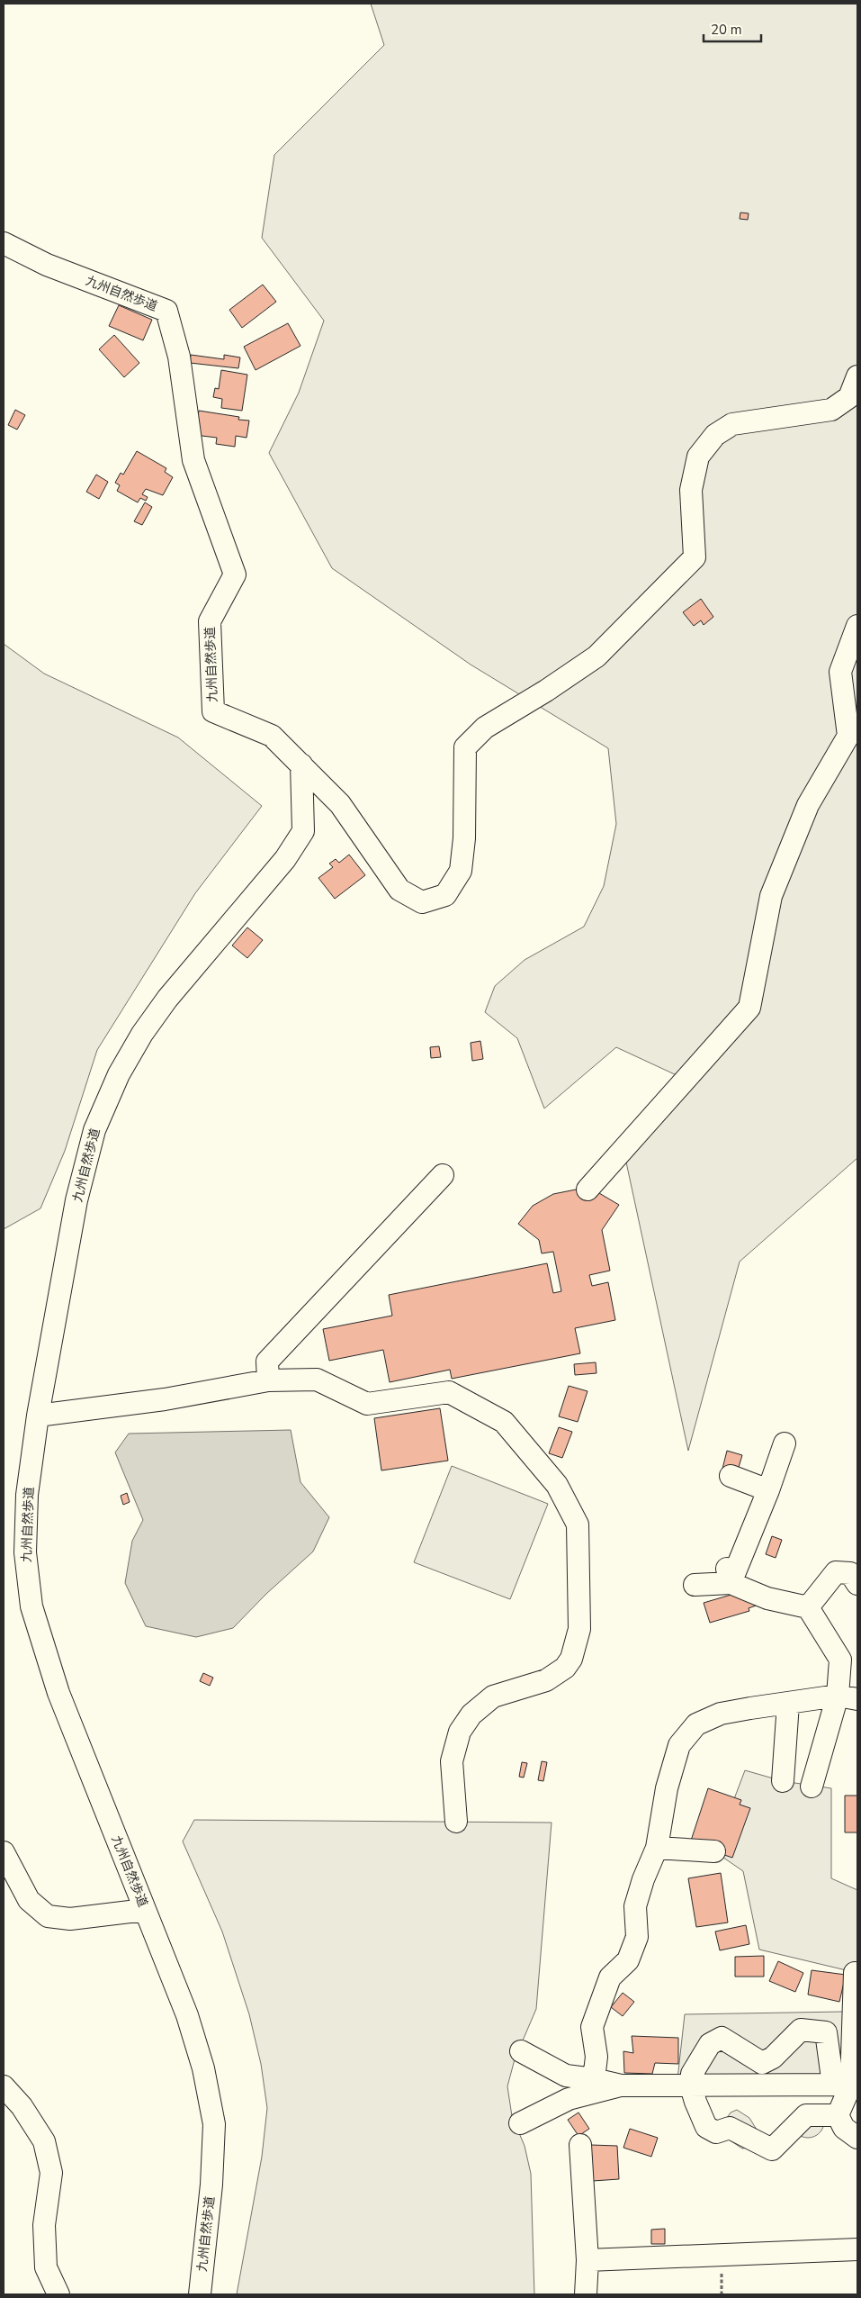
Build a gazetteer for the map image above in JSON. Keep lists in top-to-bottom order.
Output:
{
  "streets": {
    "street": ["九州自然歩道"]
  },
  "scale_bar": "20 m"
}
